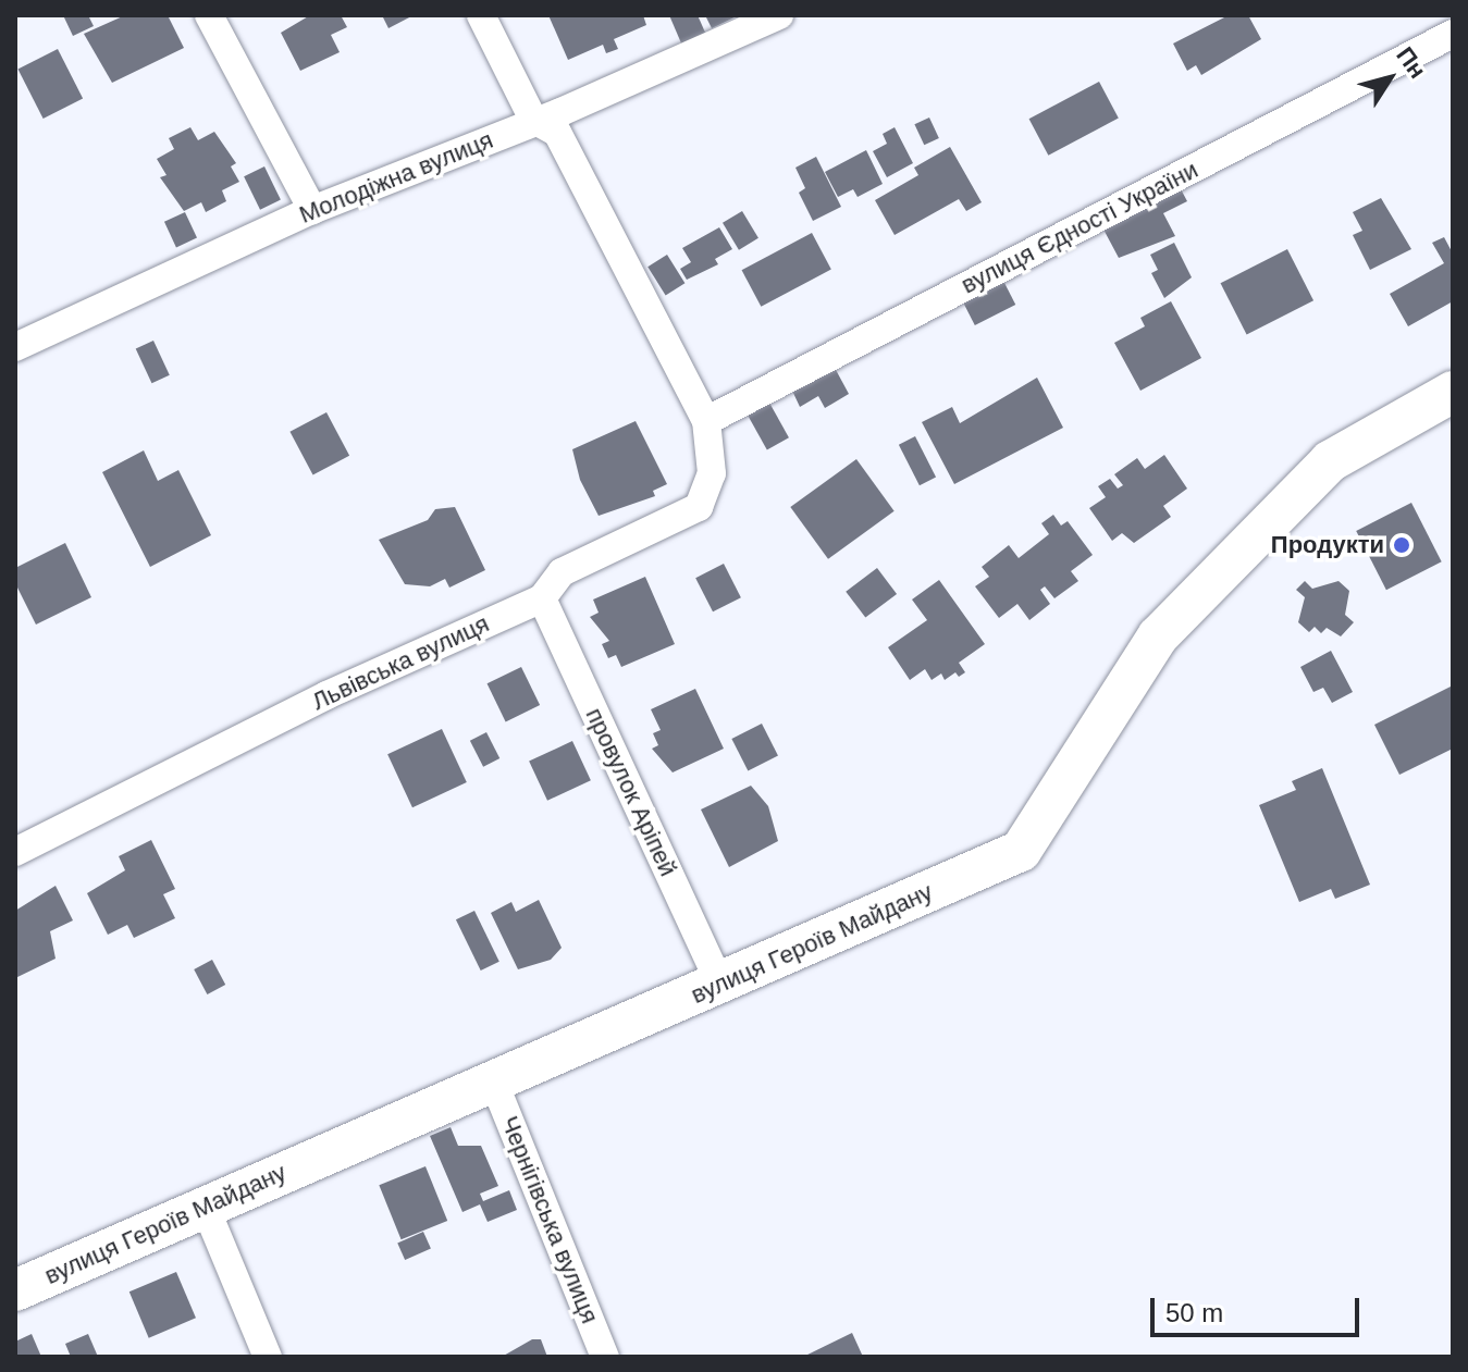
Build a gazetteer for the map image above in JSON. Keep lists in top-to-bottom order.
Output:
{
  "streets": {
    "street": [
      "Молодіжна вулиця",
      "вулиця Єдності України",
      "Львівська вулиця",
      "провулок Аріпей",
      "вулиця Героїв Майдану",
      "Чернігівська вулиця"
    ]
  },
  "crossings": [
    ["вулиця Єдності України", "Львівська вулиця"],
    ["Львівська вулиця", "провулок Аріпей"],
    ["провулок Аріпей", "вулиця Героїв Майдану"],
    ["вулиця Героїв Майдану", "Чернігівська вулиця"]
  ],
  "places": ["Продукти"],
  "scale_bar": "50 m",
  "north": "top right"
}
